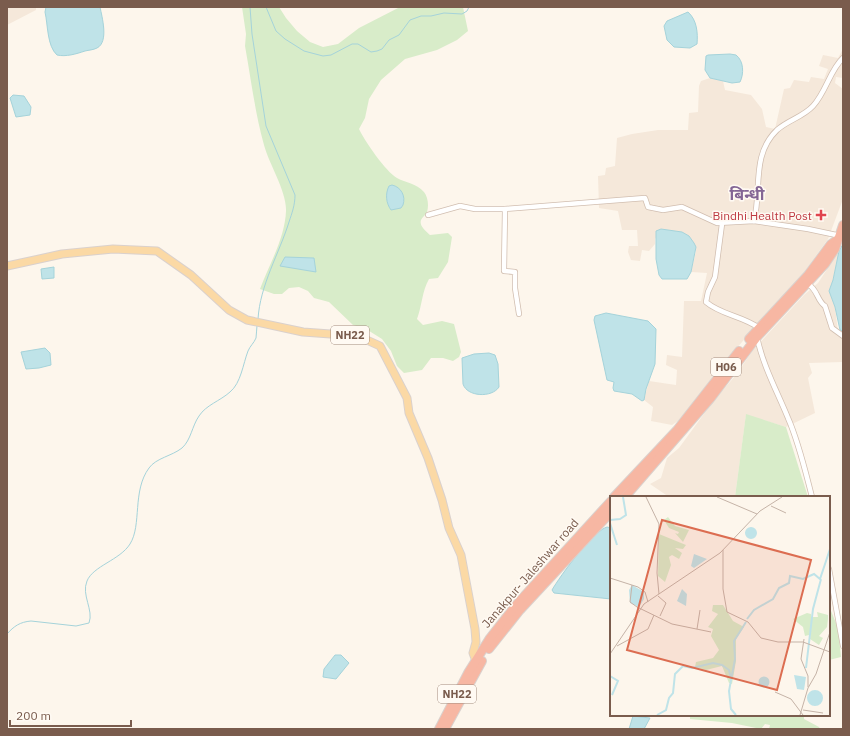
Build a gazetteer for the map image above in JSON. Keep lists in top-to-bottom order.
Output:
{
  "streets": {
    "highway": ["NH22", "H06", "Janakpur- Jaleshwar road"]
  },
  "crossings": [
    ["NH22", "Janakpur- Jaleshwar road"]
  ],
  "districts": ["बिन्धी"],
  "places": {
    "health": ["Bindhi Health Post"]
  },
  "scale_bar": "200 m"
}
